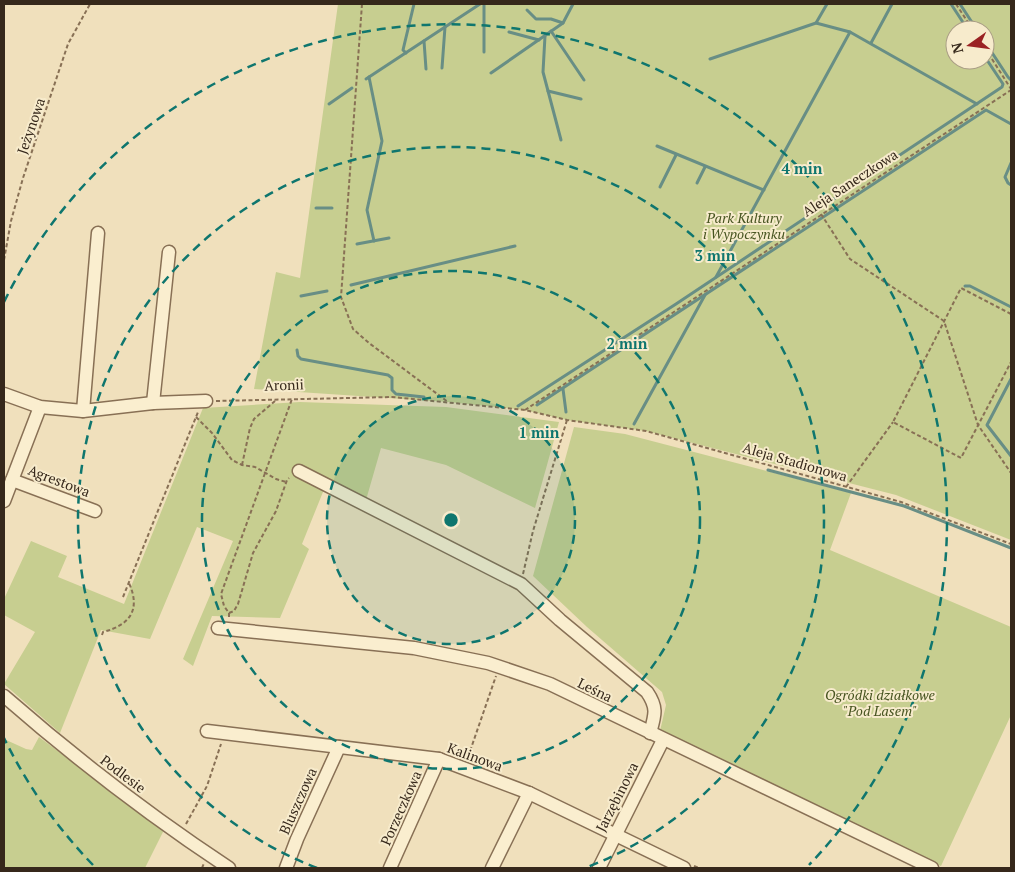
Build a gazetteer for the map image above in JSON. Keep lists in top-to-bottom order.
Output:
{
  "streets": {
    "street": [
      "Agrestowa",
      "Leśna",
      "Kalinowa",
      "Podlesie",
      "Jarzębinowa",
      "Bluszczowa",
      "Porzeczkowa"
    ],
    "path": [
      "Jeżynowa",
      "Aleja Saneczkowa",
      "Aronii",
      "Aleja Stadionowa"
    ]
  },
  "crossings": [
    ["Aleja Saneczkowa", "Aronii"],
    ["Aronii", "Aleja Stadionowa"],
    ["Leśna", "Jarzębinowa"],
    ["Kalinowa", "Jarzębinowa"],
    ["Kalinowa", "Bluszczowa"],
    ["Kalinowa", "Porzeczkowa"]
  ],
  "parks": ["Park Kultury i Wypoczynku", "Ogródki działkowe \"Pod Lasem\""],
  "north": "left",
  "rings": [
    "4 min",
    "3 min",
    "2 min",
    "1 min"
  ]
}
